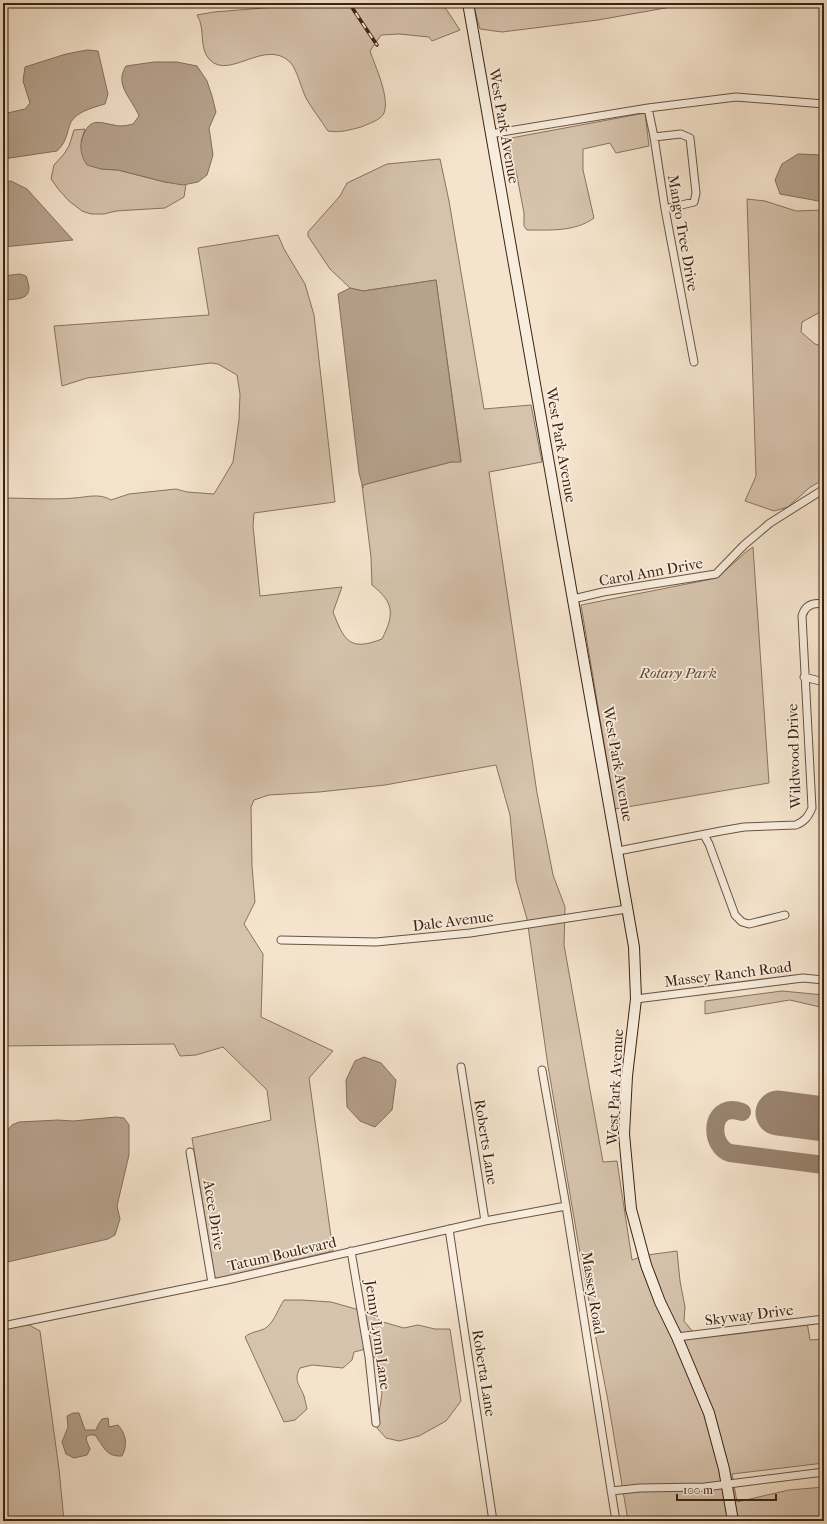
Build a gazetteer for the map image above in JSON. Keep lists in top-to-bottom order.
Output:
{
  "streets": {
    "street": [
      "West Park Avenue",
      "Mango Tree Drive",
      "Carol Ann Drive",
      "Wildwood Drive",
      "Dale Avenue",
      "Massey Ranch Road",
      "Roberts Lane",
      "Acee Drive",
      "Tatum Boulevard",
      "Massey Road",
      "Skyway Drive",
      "Jenny Lynn Lane",
      "Roberta Lane"
    ]
  },
  "crossings": [
    ["West Park Avenue", "Carol Ann Drive"],
    ["West Park Avenue", "Wildwood Drive"],
    ["West Park Avenue", "Dale Avenue"],
    ["West Park Avenue", "Massey Ranch Road"],
    ["West Park Avenue", "Skyway Drive"],
    ["Roberts Lane", "Tatum Boulevard"],
    ["Acee Drive", "Tatum Boulevard"],
    ["Tatum Boulevard", "Massey Road"],
    ["Tatum Boulevard", "Jenny Lynn Lane"],
    ["Tatum Boulevard", "Roberta Lane"]
  ],
  "parks": ["Rotary Park"],
  "scale_bar": "100 m"
}
